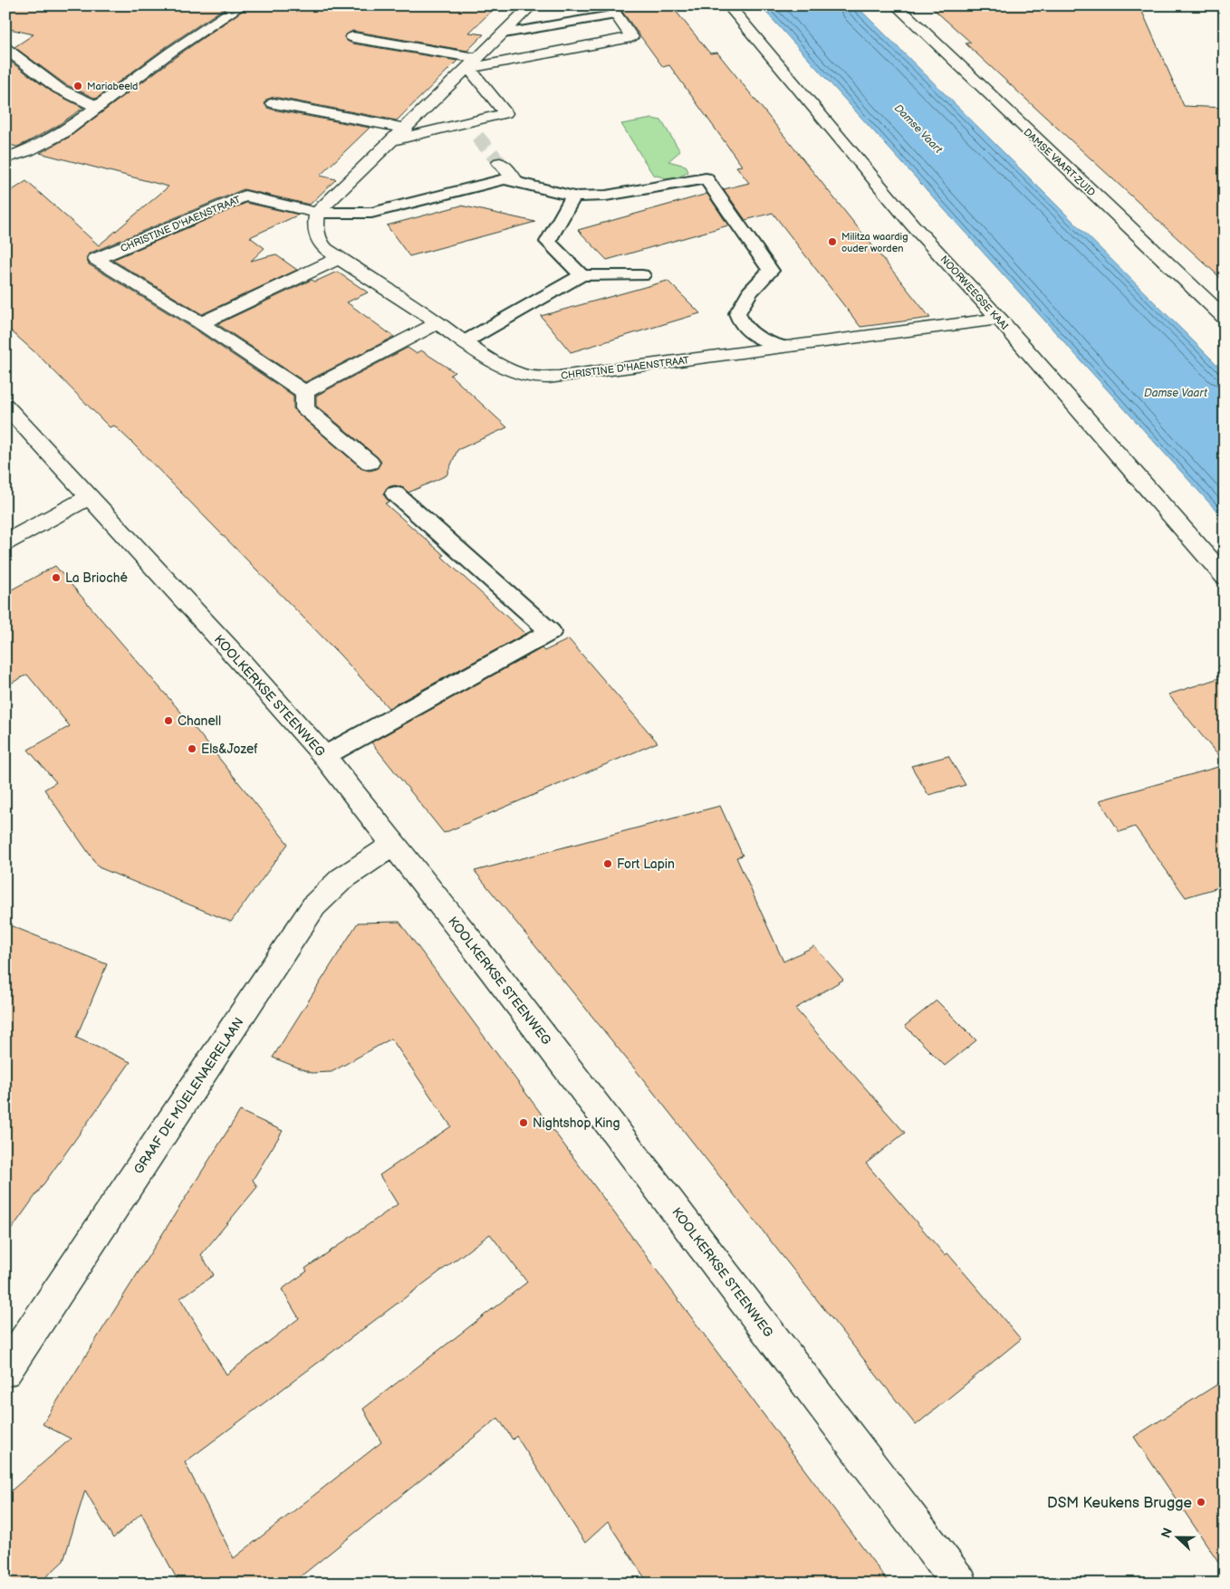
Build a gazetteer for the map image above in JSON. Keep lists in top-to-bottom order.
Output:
{
  "streets": {
    "street": [
      "DAMSE VAART-ZUID",
      "CHRISTINE D'HAENSTRAAT",
      "NOORWEEGSE KAAI",
      "KOOLKERKSE STEENWEG",
      "GRAAF DE MÛELENAERELAAN"
    ]
  },
  "crossings": [
    ["CHRISTINE D'HAENSTRAAT", "NOORWEEGSE KAAI"],
    ["KOOLKERKSE STEENWEG", "GRAAF DE MÛELENAERELAAN"]
  ],
  "water": ["Damse Vaart"],
  "places": [
    "Mariabeeld",
    "Militza waardig ouder worden",
    "La Brioché",
    "Chanell",
    "Els&Jozef",
    "Fort Lapin",
    "Nightshop King",
    "DSM Keukens Brugge"
  ],
  "north": "left"
}
